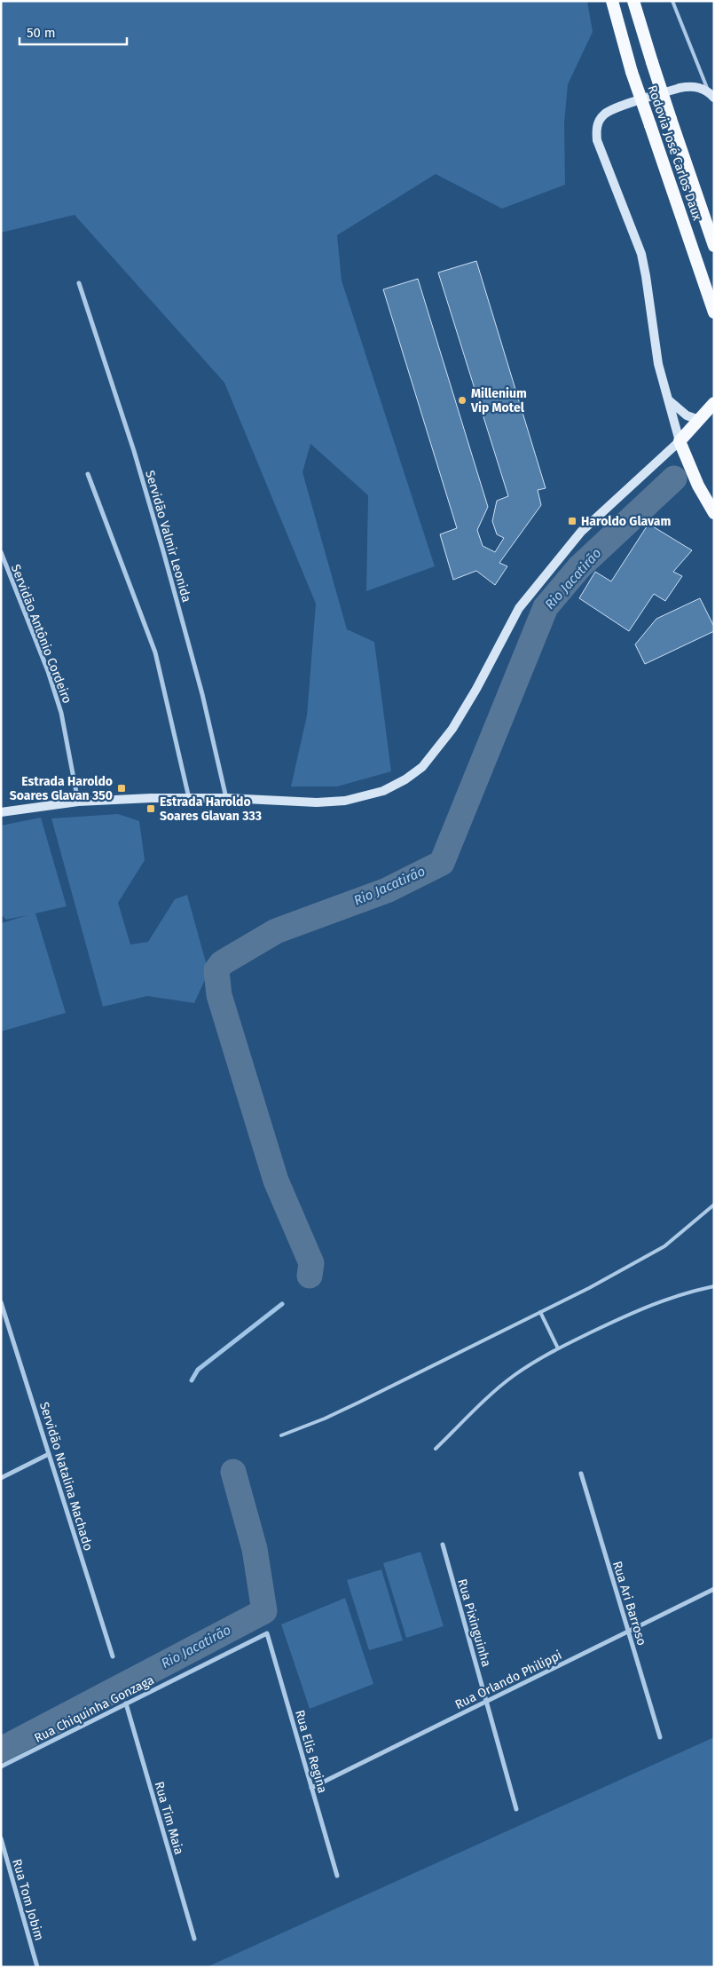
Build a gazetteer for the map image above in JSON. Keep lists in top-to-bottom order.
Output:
{
  "streets": {
    "highway": ["Rodovia José Carlos Daux"],
    "street": [
      "Servidão Valmir Leonida",
      "Servidão Antônio Cordeiro",
      "Servidão Natalina Machado",
      "Rua Ari Barroso",
      "Rua Pixinguinha",
      "Rua Orlando Philippi",
      "Rua Chiquinha Gonzaga",
      "Rua Elis Regina",
      "Rua Tim Maia",
      "Rua Tom Jobim"
    ]
  },
  "crossings": [
    ["Rua Ari Barroso", "Rua Orlando Philippi"],
    ["Rua Pixinguinha", "Rua Orlando Philippi"],
    ["Rua Orlando Philippi", "Rua Elis Regina"],
    ["Rua Chiquinha Gonzaga", "Rua Elis Regina"],
    ["Rua Chiquinha Gonzaga", "Rua Tim Maia"]
  ],
  "water": ["Rio Jacatirão"],
  "places": {
    "other": ["Millenium Vip Motel"],
    "transit": ["Haroldo Glavam", "Estrada Haroldo Soares Glavan 350", "Estrada Haroldo Soares Glavan 333"]
  },
  "scale_bar": "50 m"
}
